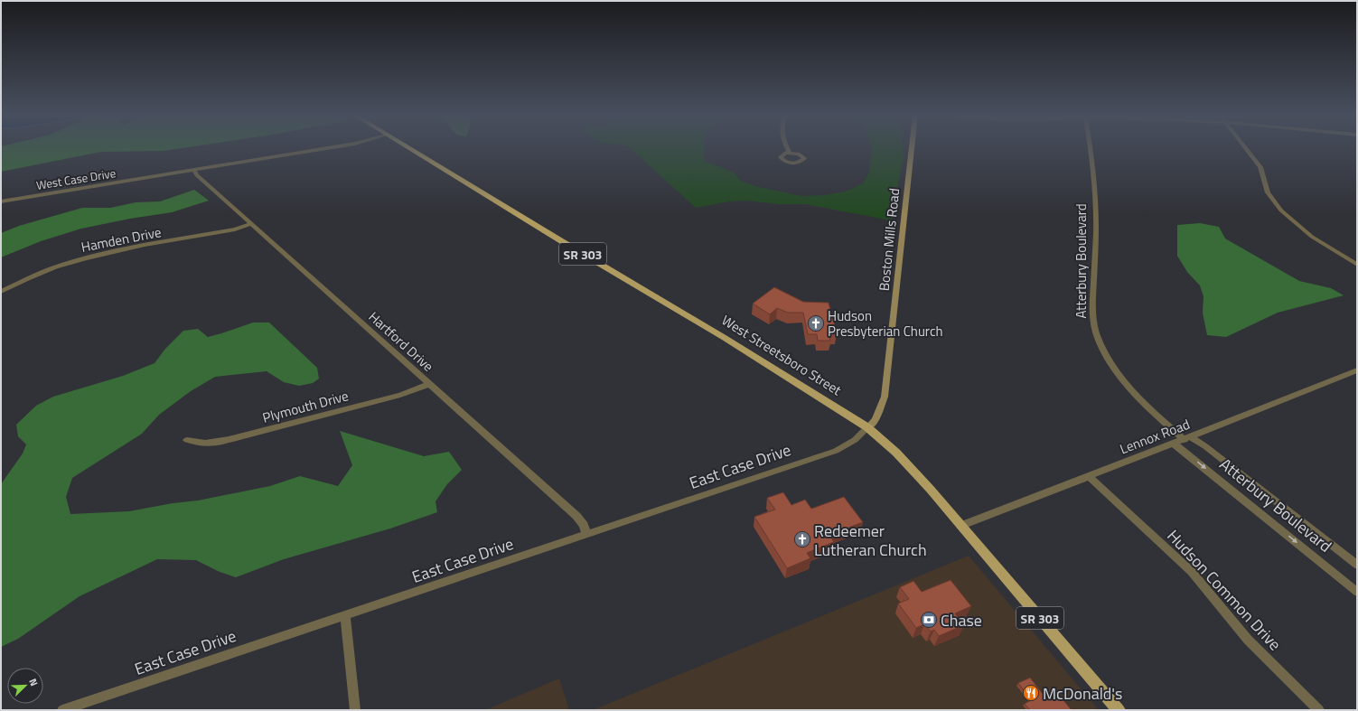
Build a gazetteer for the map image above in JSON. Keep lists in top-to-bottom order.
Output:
{
  "streets": {
    "main road": ["SR 303", "West Streetsboro Street"],
    "street": [
      "West Case Drive",
      "Hamden Drive",
      "Boston Mills Road",
      "Atterbury Boulevard",
      "Hartford Drive",
      "Plymouth Drive",
      "Lennox Road",
      "East Case Drive",
      "Hudson Common Drive"
    ]
  },
  "crossings": [
    ["West Case Drive", "Hartford Drive"],
    ["Hamden Drive", "Hartford Drive"],
    ["Boston Mills Road", "West Streetsboro Street"],
    ["Boston Mills Road", "East Case Drive"],
    ["Atterbury Boulevard", "Lennox Road"],
    ["Hartford Drive", "Plymouth Drive"],
    ["Hartford Drive", "East Case Drive"],
    ["West Streetsboro Street", "Lennox Road"],
    ["West Streetsboro Street", "East Case Drive"],
    ["Lennox Road", "Hudson Common Drive"]
  ],
  "places": {
    "church": ["Hudson Presbyterian Church", "Redeemer Lutheran Church"],
    "bank": ["Chase"],
    "restaurant": ["McDonald's"]
  },
  "north": "top right"
}
